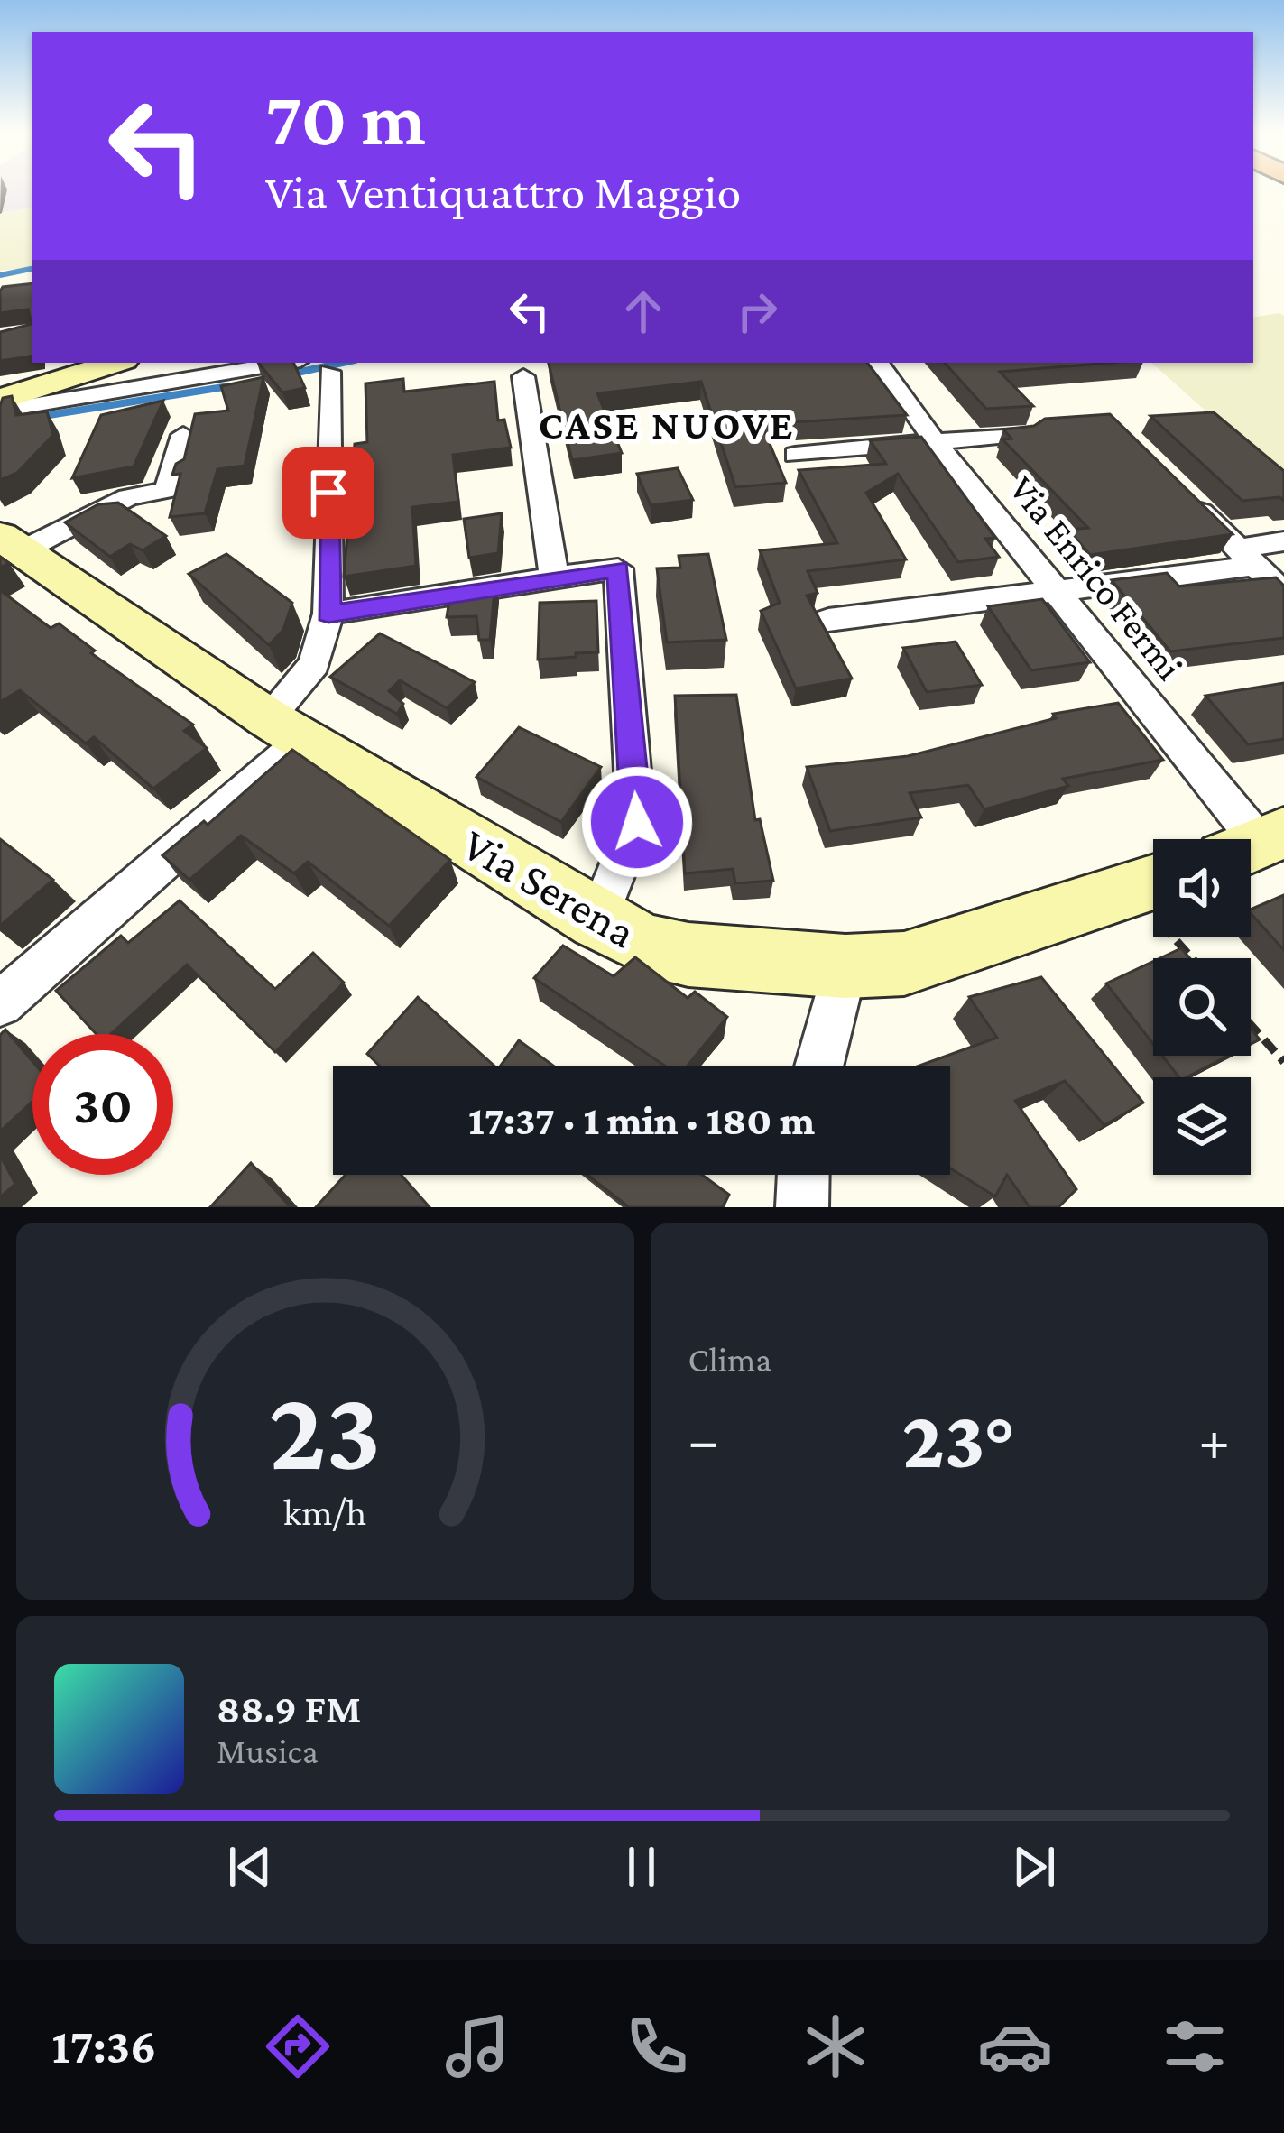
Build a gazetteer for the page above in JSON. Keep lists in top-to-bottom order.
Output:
{
  "streets": {
    "street": ["Via Enrico Fermi", "Via Serena"]
  },
  "districts": ["CASE NUOVE"],
  "page": {
    "turn": ["70 m", "Via Ventiquattro Maggio"],
    "limit": "30",
    "trip": "17:37 · 1 min · 180 m",
    "tile": "Clima",
    "heat": ["−", "23°", "+"],
    "song": ["88.9 FM", "Musica"],
    "tabs": "17:36",
    "gauge": ["23", "km/h"]
  }
}
